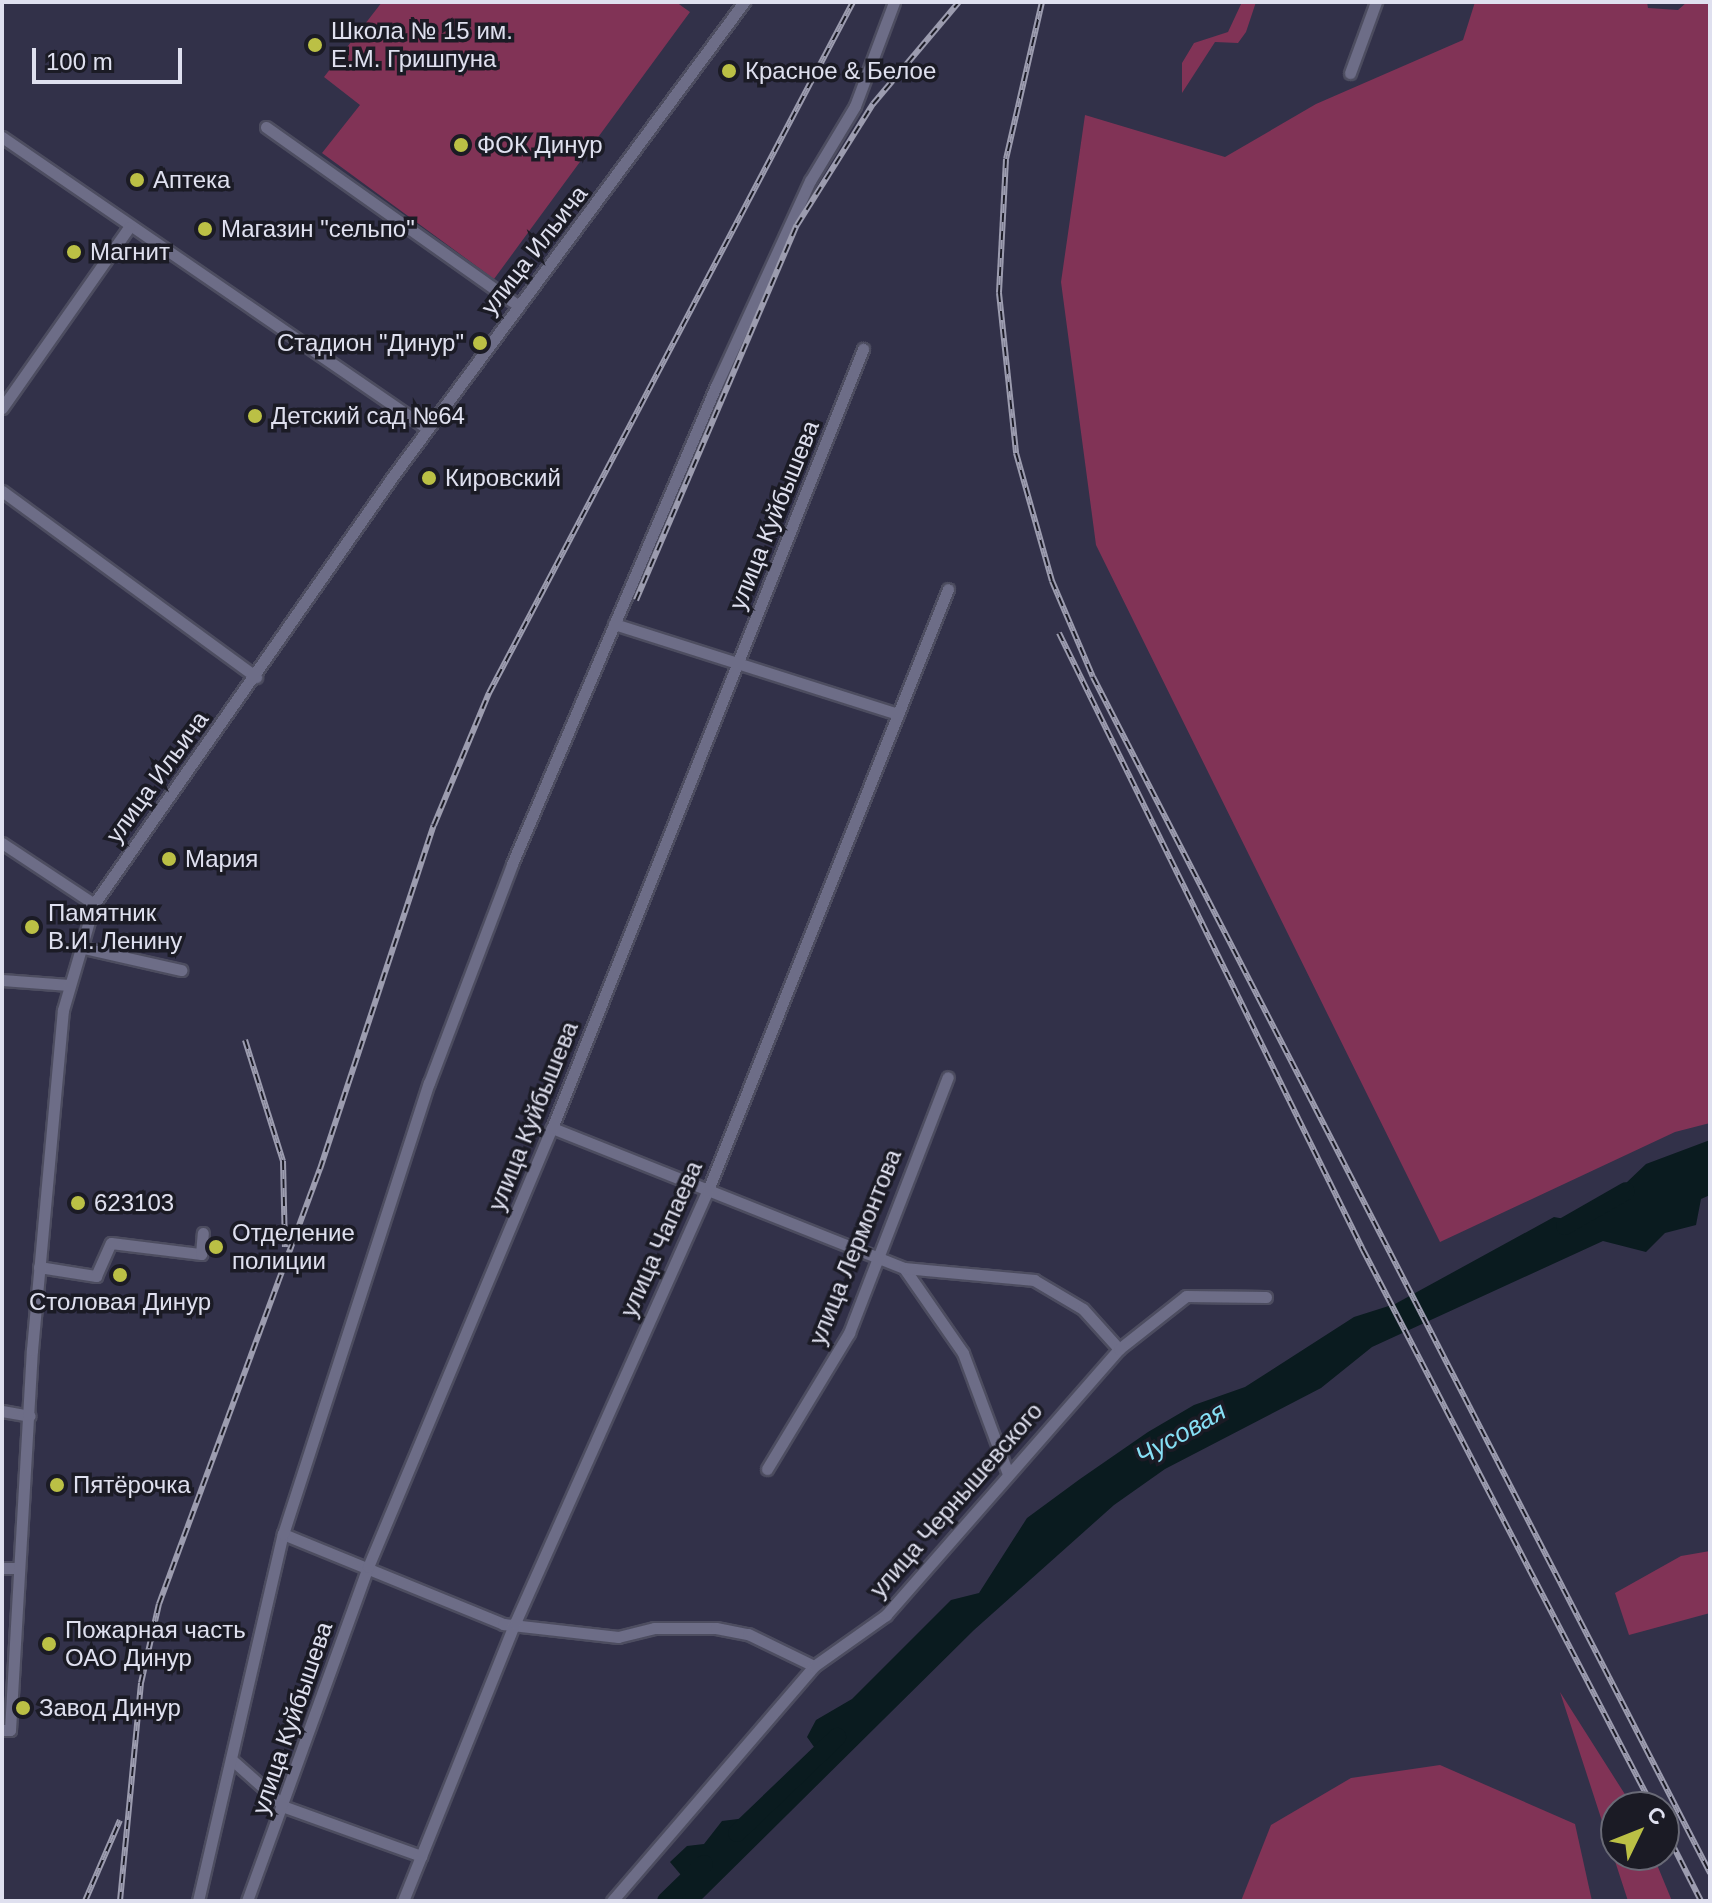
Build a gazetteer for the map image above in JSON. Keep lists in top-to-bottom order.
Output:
{
  "streets": {
    "street": [
      "улица Ильича",
      "улица Куйбышева",
      "улица Чапаева",
      "улица Лермонтова",
      "улица Чернышевского"
    ]
  },
  "water": ["Чусовая"],
  "places": [
    "Школа № 15 им. Е.М. Гришпуна",
    "Красное & Белое",
    "ФОК Динур",
    "Аптека",
    "Магазин \"сельпо\"",
    "Магнит",
    "Стадион \"Динур\"",
    "Детский сад №64",
    "Кировский",
    "Мария",
    "Памятник В.И. Ленину",
    "623103",
    "Отделение полиции",
    "Столовая Динур",
    "Пятёрочка",
    "Пожарная часть ОАО Динур",
    "Завод Динур"
  ],
  "scale_bar": "100 m",
  "north": "top right"
}
